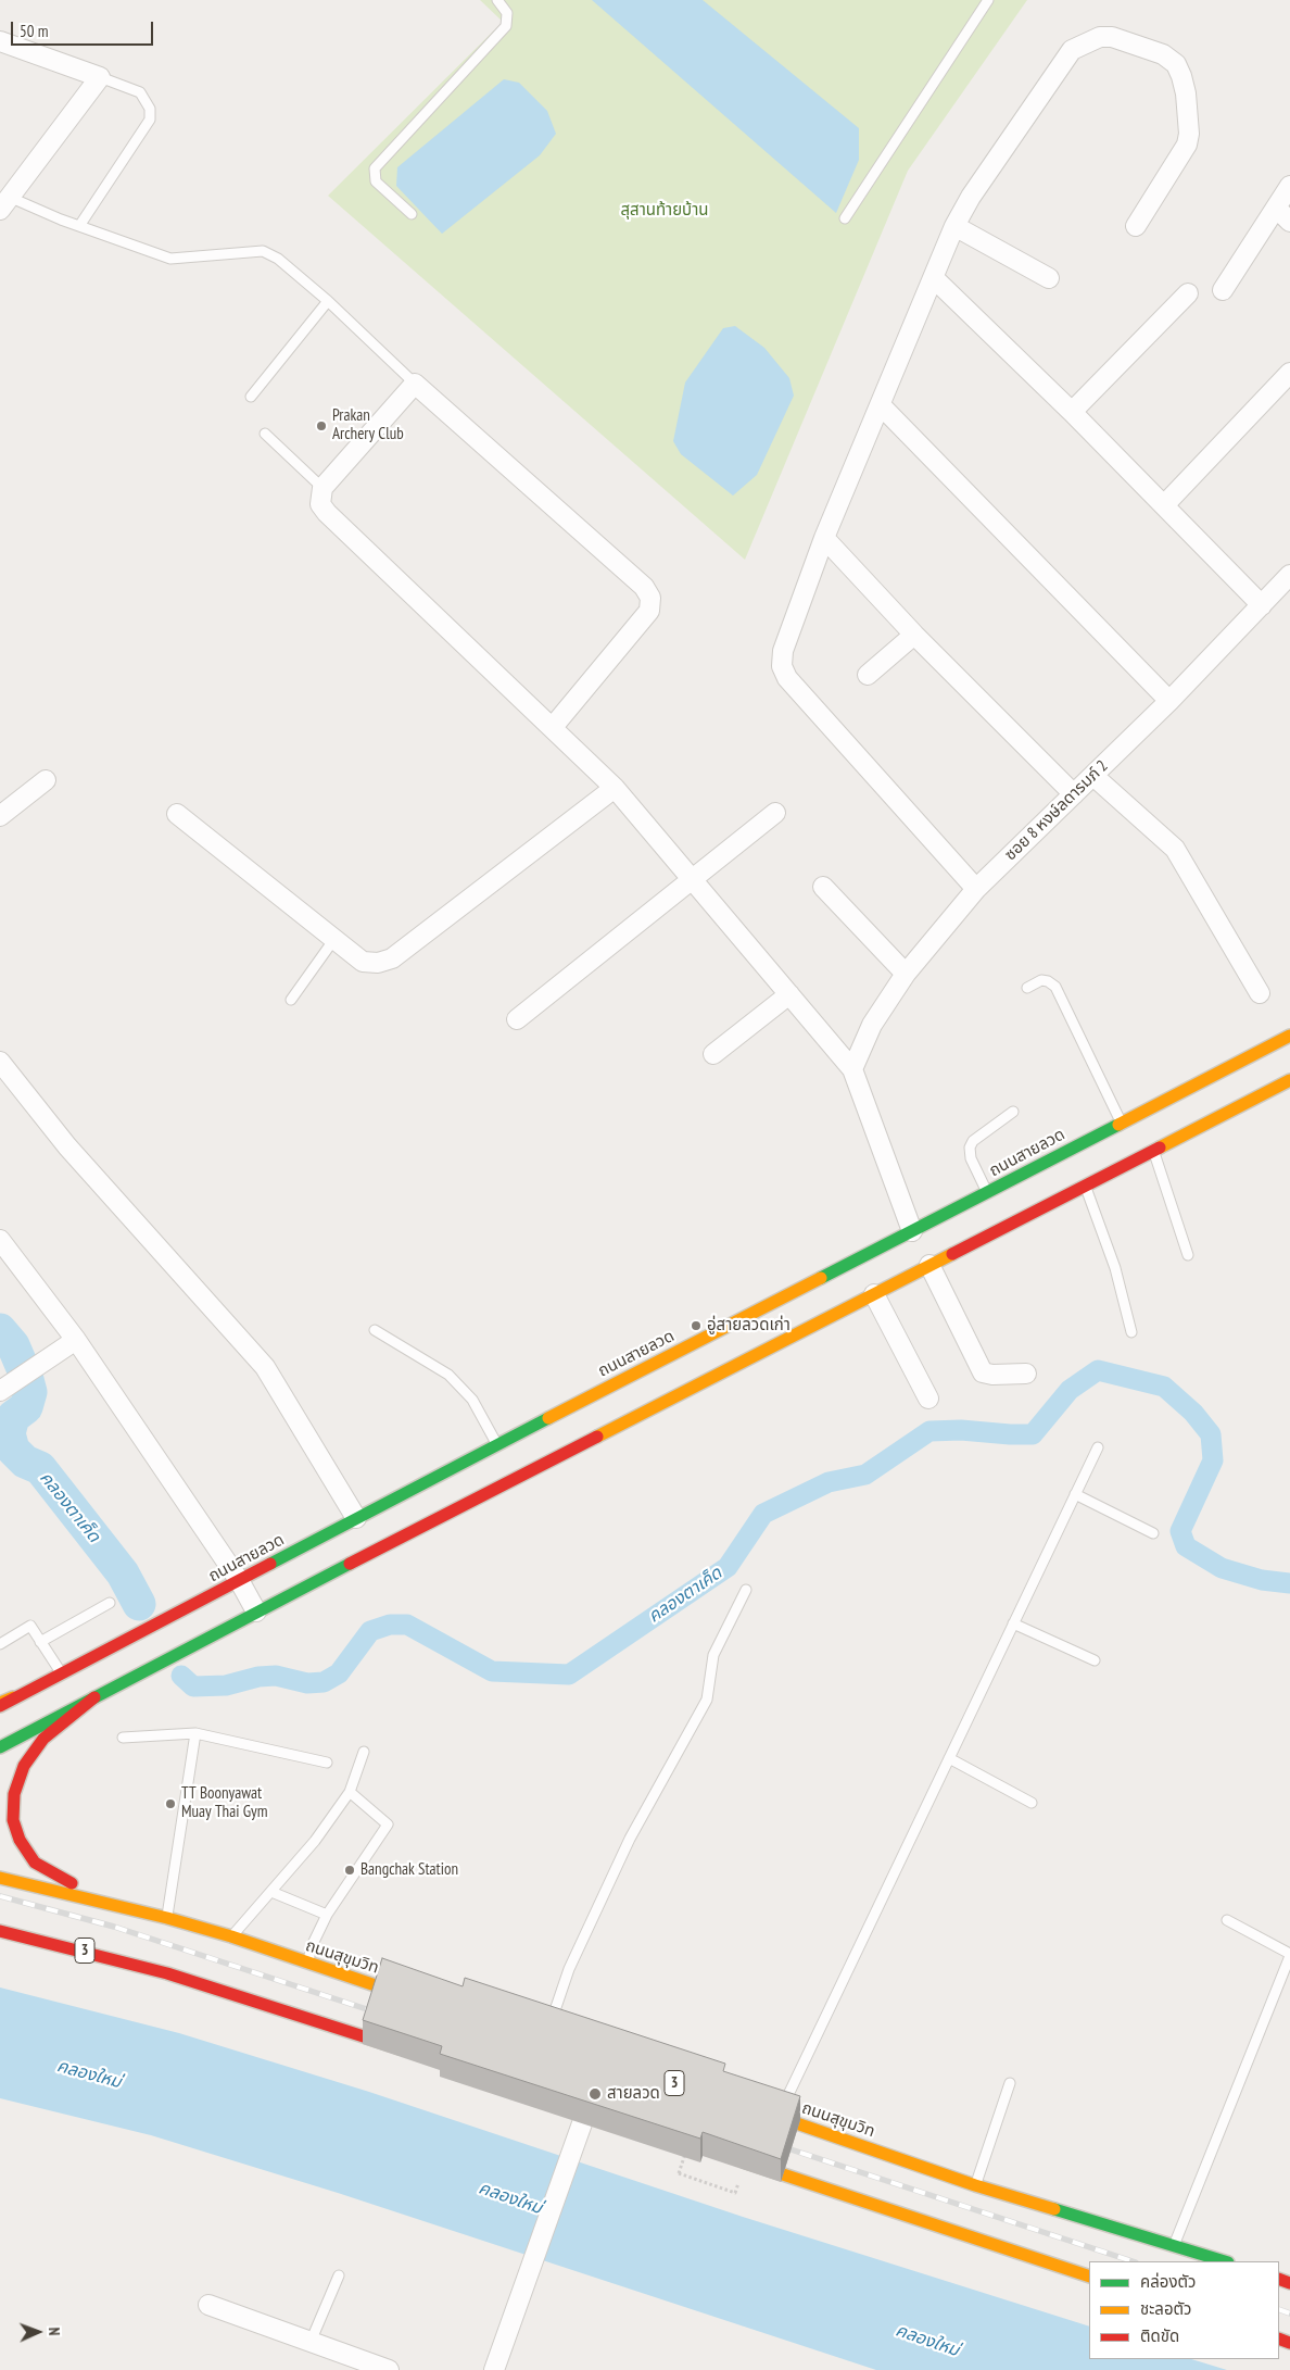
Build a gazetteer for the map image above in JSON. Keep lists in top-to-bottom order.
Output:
{
  "streets": {
    "main road": ["ถนนสายลวด", "3", "ถนนสุขุมวิท"],
    "street": ["ซอย 8 หงษ์ลดารมภ์ 2"]
  },
  "water": ["คลองตาเค็ด", "คลองใหม่"],
  "parks": ["สุสานท้ายบ้าน"],
  "places": [
    "Prakan Archery Club",
    "อู่สายลวดเก่า",
    "TT Boonyawat Muay Thai Gym",
    "Bangchak Station",
    "สายลวด"
  ],
  "legend": ["คล่องตัว", "ชะลอตัว", "ติดขัด"],
  "scale_bar": "50 m",
  "north": "right"
}
